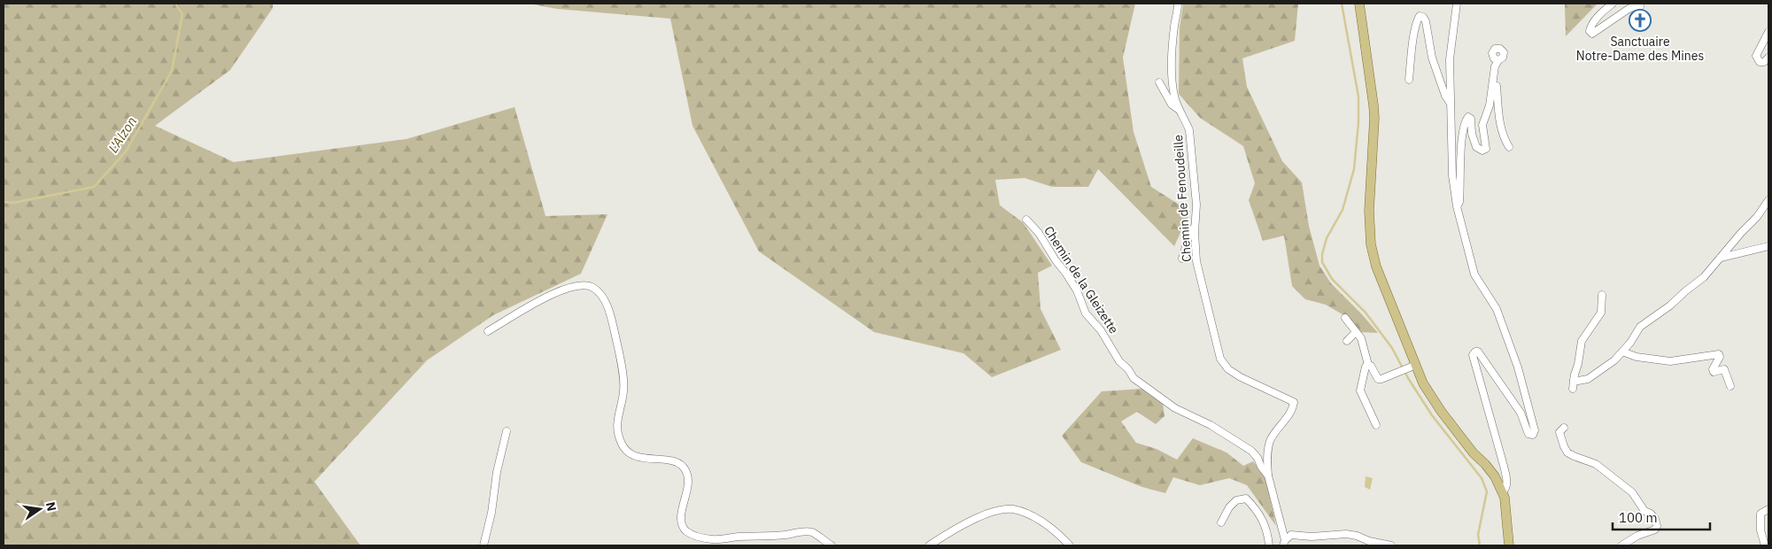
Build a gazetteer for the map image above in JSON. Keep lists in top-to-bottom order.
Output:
{
  "streets": {
    "street": ["Chemin de Fenoudeille", "Chemin de la Gleizette"]
  },
  "crossings": [
    ["Chemin de Fenoudeille", "Chemin de la Gleizette"]
  ],
  "water": ["L'Alzon"],
  "places": {
    "church": ["Sanctuaire Notre-Dame des Mines"]
  },
  "scale_bar": "100 m",
  "north": "right"
}
